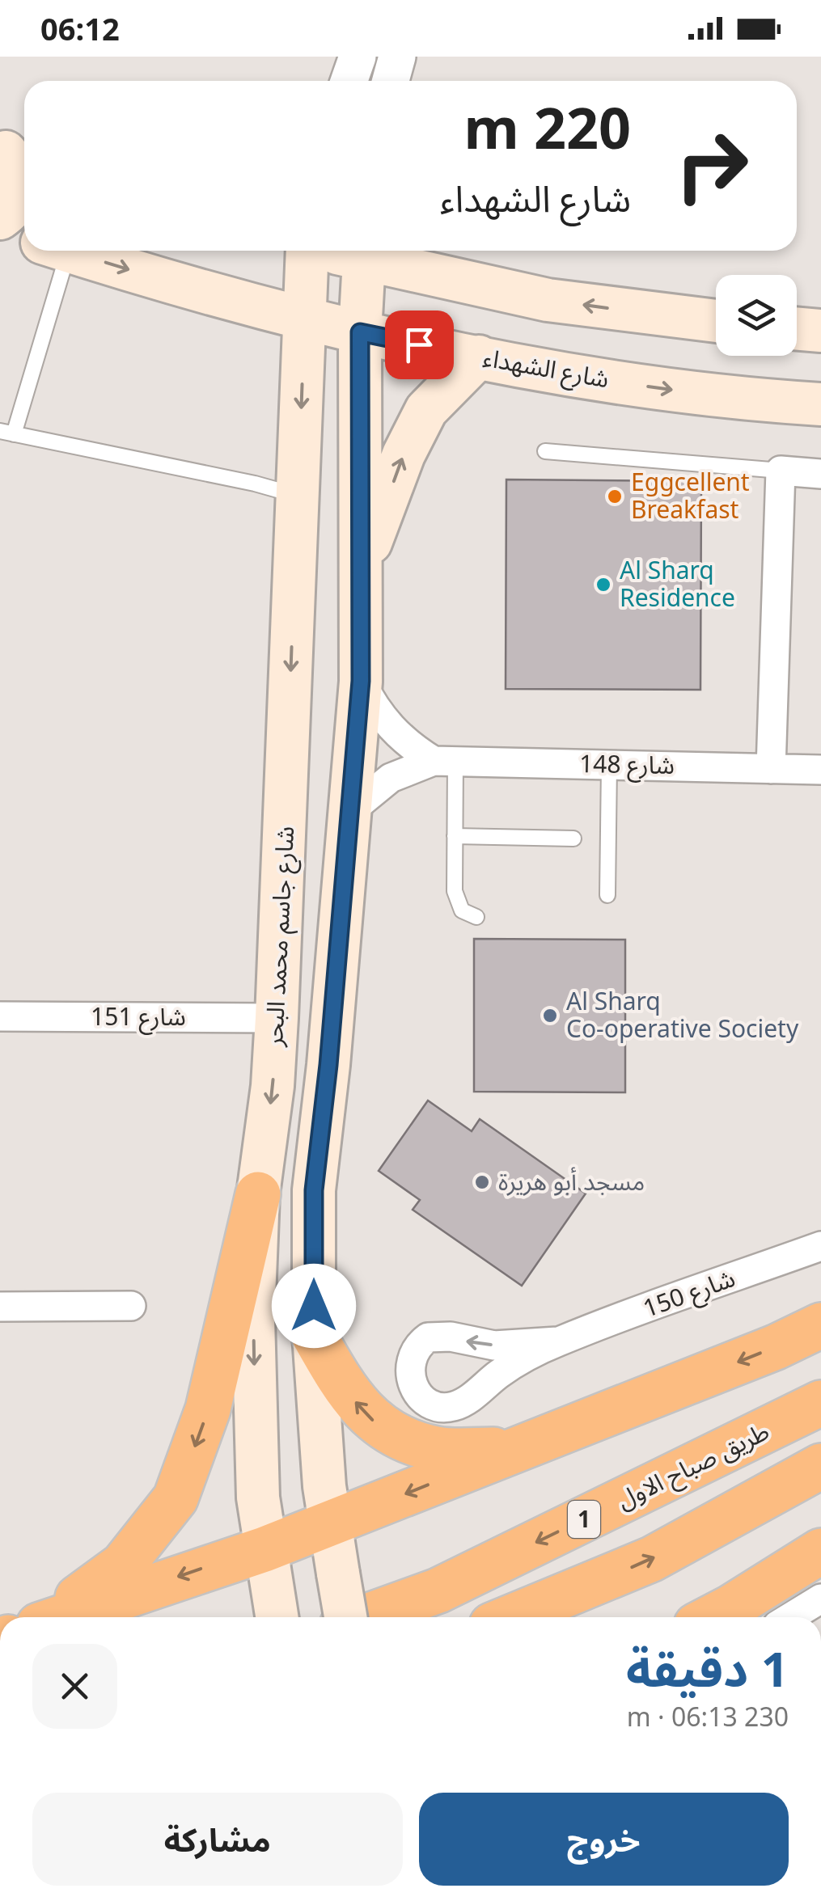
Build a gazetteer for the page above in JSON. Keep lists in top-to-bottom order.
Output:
{
  "streets": {
    "highway": ["طريق صباح الاول", "1"],
    "main road": ["شارع الشهداء", "شارع جاسم محمد البحر"],
    "street": ["شارع 148", "شارع 151", "شارع 150"]
  },
  "crossings": [
    ["شارع الشهداء", "شارع جاسم محمد البحر"],
    ["شارع جاسم محمد البحر", "شارع 151"]
  ],
  "places": [
    "Eggcellent Breakfast",
    "Al Sharq Residence",
    "Al Sharq Co-operative Society",
    "مسجد أبو هريرة"
  ],
  "page": {
    "status": "06:12",
    "turn": ["220 m", "شارع الشهداء"],
    "heading": ["1 دقيقة", "230 m · 06:13"],
    "buttons": ["خروج", "مشاركة"]
  }
}
